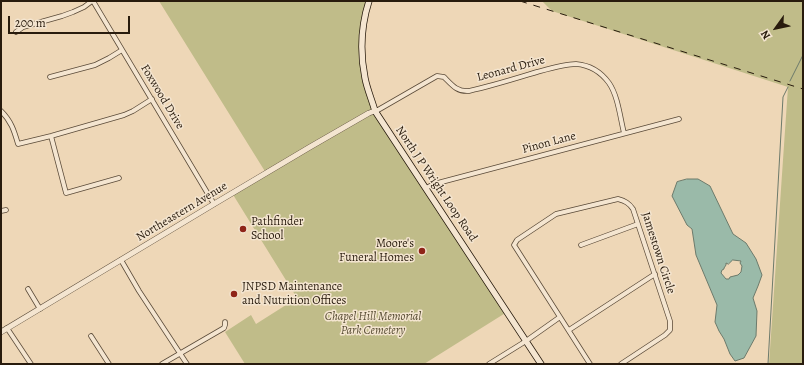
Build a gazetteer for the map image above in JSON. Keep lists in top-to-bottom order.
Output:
{
  "streets": {
    "main road": ["North J P Wright Loop Road"],
    "street": [
      "Leonard Drive",
      "Foxwood Drive",
      "Pinon Lane",
      "Northeastern Avenue",
      "Jamestown Circle"
    ]
  },
  "crossings": [
    ["Leonard Drive", "Pinon Lane"],
    ["Leonard Drive", "North J P Wright Loop Road"],
    ["Leonard Drive", "Northeastern Avenue"],
    ["Foxwood Drive", "Northeastern Avenue"],
    ["Pinon Lane", "North J P Wright Loop Road"],
    ["North J P Wright Loop Road", "Northeastern Avenue"]
  ],
  "parks": ["Chapel Hill Memorial Park Cemetery"],
  "places": ["Pathfinder School", "Moore's Funeral Homes", "JNPSD Maintenance and Nutrition Offices"],
  "scale_bar": "200 m",
  "north": "bottom left"
}
